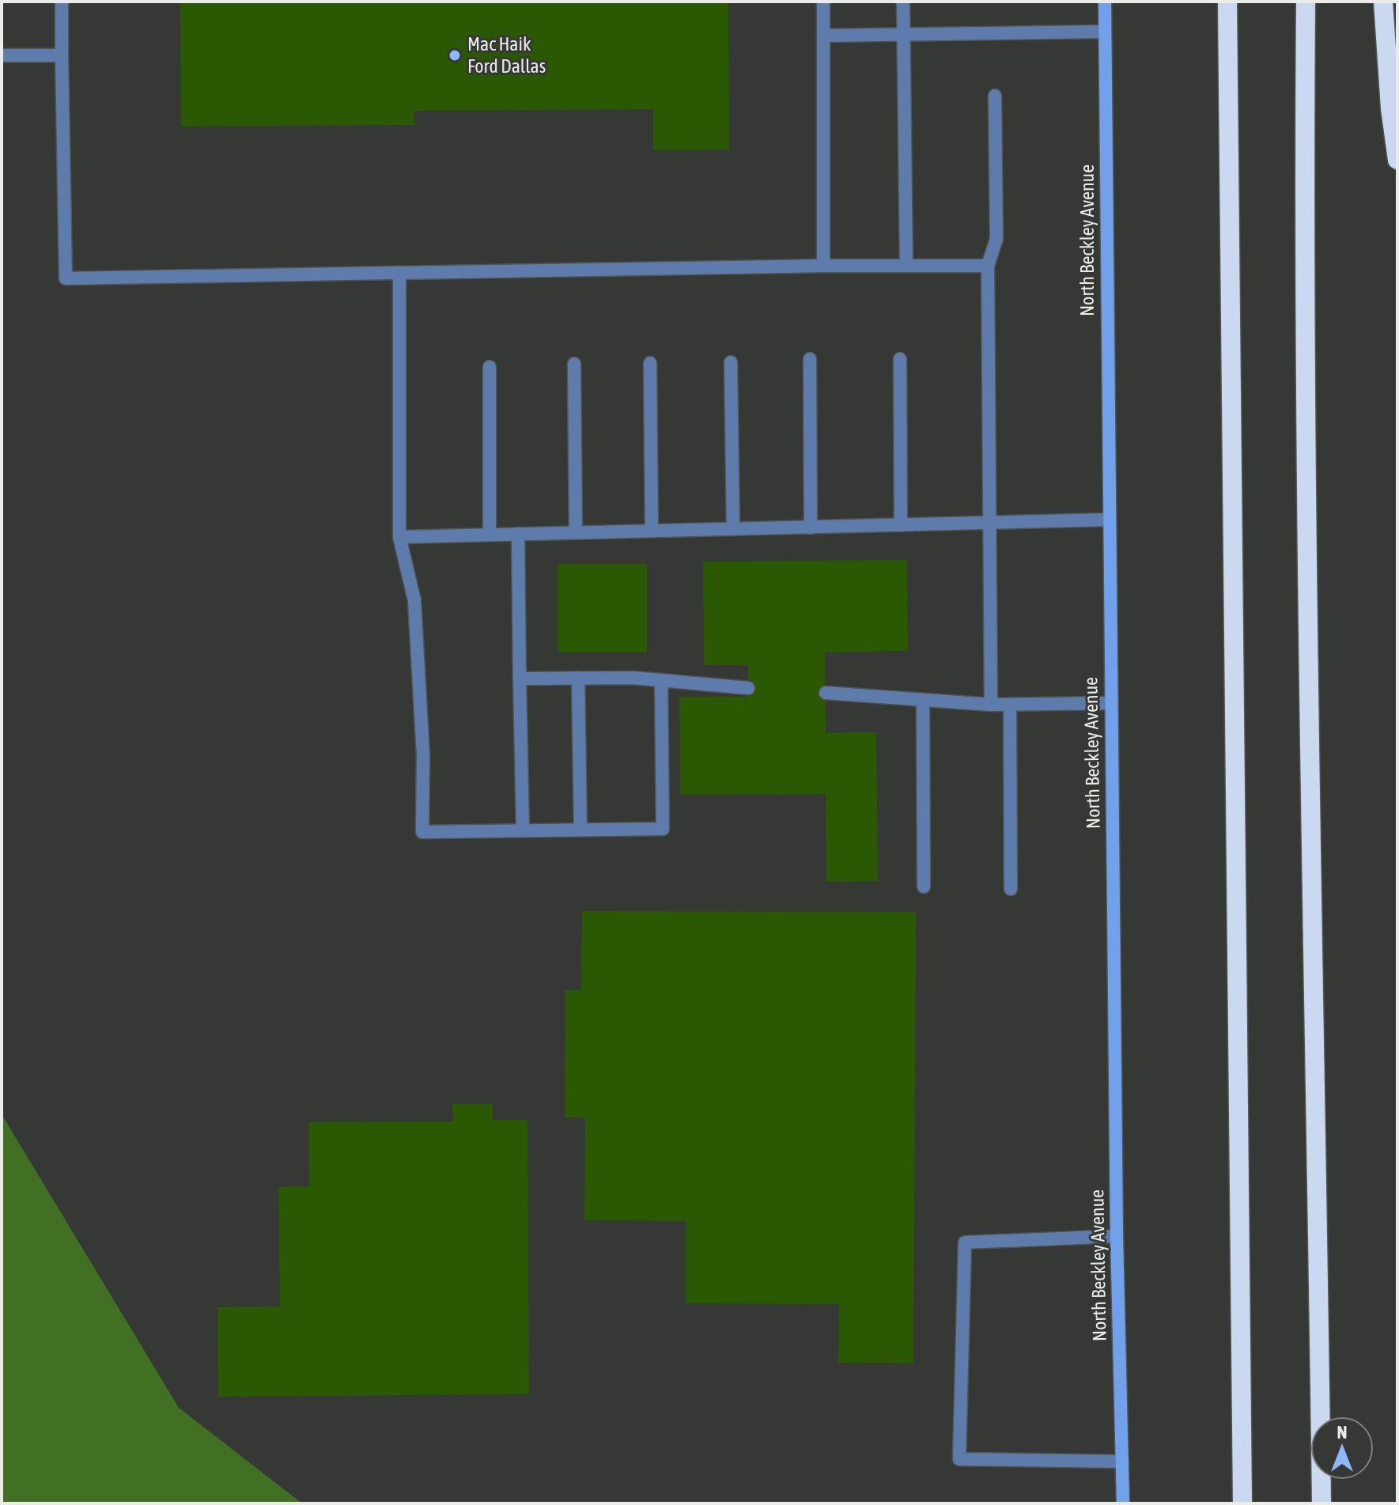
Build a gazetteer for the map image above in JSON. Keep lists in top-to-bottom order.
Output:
{
  "streets": {
    "main road": ["North Beckley Avenue"]
  },
  "places": ["Mac Haik Ford Dallas"],
  "north": "top"
}
